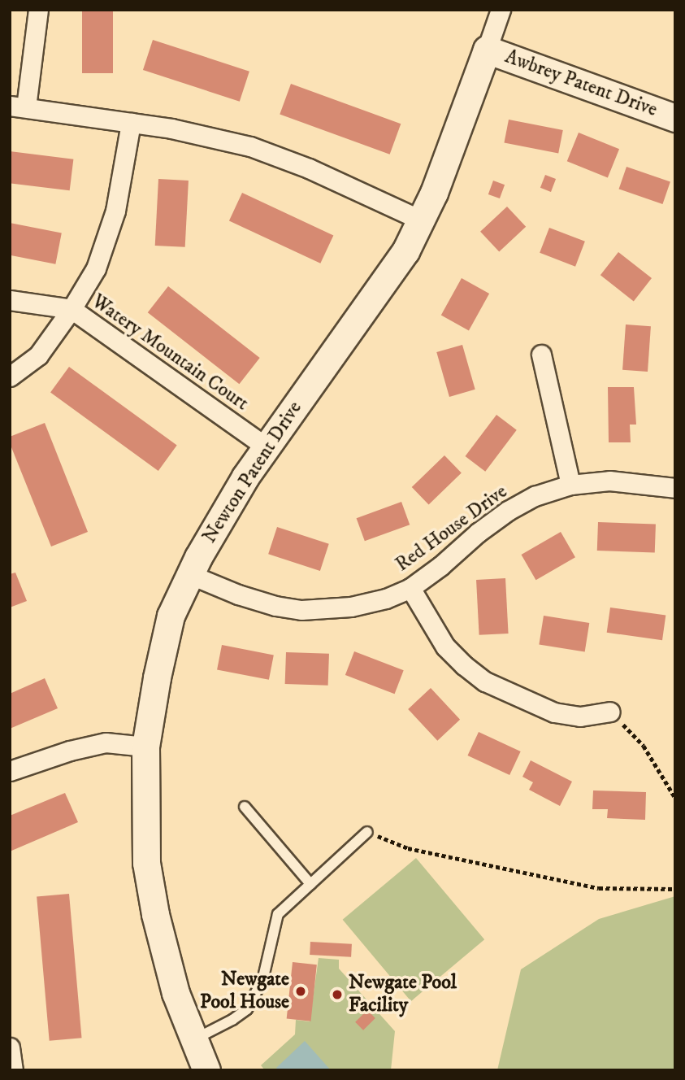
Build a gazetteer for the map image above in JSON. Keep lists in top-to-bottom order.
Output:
{
  "streets": {
    "street": [
      "Awbrey Patent Drive",
      "Watery Mountain Court",
      "Newton Patent Drive",
      "Red House Drive"
    ]
  },
  "crossings": [
    ["Awbrey Patent Drive", "Newton Patent Drive"],
    ["Watery Mountain Court", "Newton Patent Drive"],
    ["Newton Patent Drive", "Red House Drive"]
  ],
  "places": ["Newgate Pool House", "Newgate Pool Facility"]
}
